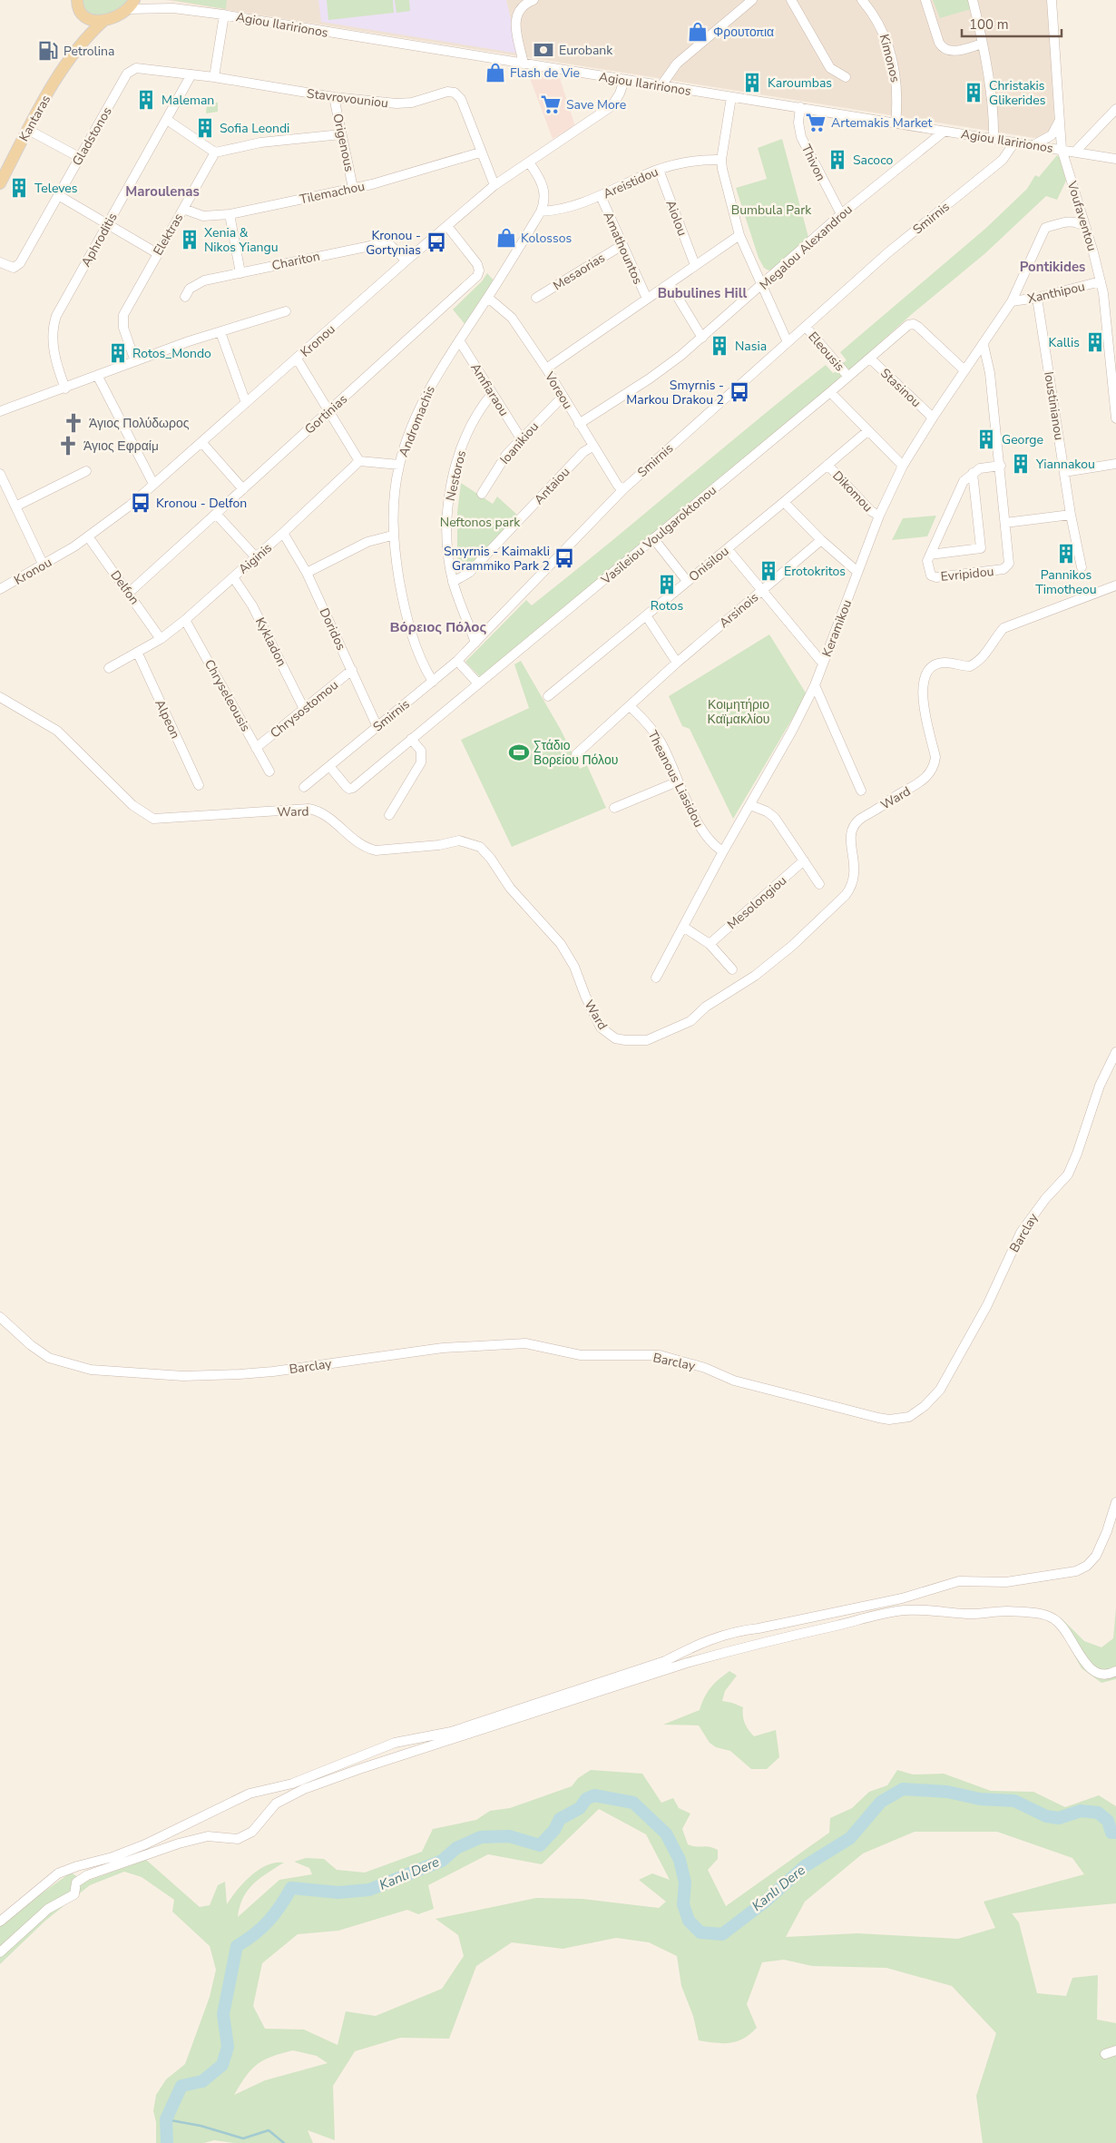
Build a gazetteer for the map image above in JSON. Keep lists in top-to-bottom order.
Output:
{
  "streets": {
    "main road": ["Kantaras"],
    "street": [
      "Agiou Ilaririonos",
      "Kimonos",
      "Stavrovouniou",
      "Gladstonos",
      "Origenous",
      "Thivon",
      "Areistidou",
      "Tilemachou",
      "Voufaventou",
      "Aiolou",
      "Smirnis",
      "Elektras",
      "Aphroditis",
      "Megalou Alexandrou",
      "Amathountos",
      "Chariton",
      "Mesaorias",
      "Xanthipou",
      "Kronou",
      "Eleousis",
      "Stasinou",
      "Amfiaraou",
      "Voreou",
      "Ioustinianou",
      "Gortinias",
      "Andromachis",
      "Ioanikiou",
      "Nestoros",
      "Antaiou",
      "Dikomou",
      "Vasileiou Voulgaroktonou",
      "Aiginis",
      "Onisilou",
      "Evripidou",
      "Delfon",
      "Arsinois",
      "Keramikou",
      "Doridos",
      "Kykladon",
      "Chryseleousis",
      "Chrysostomou",
      "Alpeon",
      "Theanous Liasidou",
      "Ward",
      "Mesolongiou",
      "Barclay"
    ]
  },
  "crossings": [
    ["Agiou Ilaririonos", "Kimonos"],
    ["Agiou Ilaririonos", "Kantaras"],
    ["Agiou Ilaririonos", "Thivon"],
    ["Agiou Ilaririonos", "Voufaventou"],
    ["Agiou Ilaririonos", "Smirnis"],
    ["Agiou Ilaririonos", "Megalou Alexandrou"],
    ["Agiou Ilaririonos", "Kronou"],
    ["Stavrovouniou", "Gladstonos"],
    ["Stavrovouniou", "Origenous"],
    ["Stavrovouniou", "Tilemachou"],
    ["Stavrovouniou", "Aphroditis"],
    ["Stavrovouniou", "Kronou"],
    ["Origenous", "Tilemachou"],
    ["Thivon", "Megalou Alexandrou"],
    ["Areistidou", "Aiolou"],
    ["Areistidou", "Amathountos"],
    ["Areistidou", "Andromachis"],
    ["Tilemachou", "Elektras"],
    ["Voufaventou", "Xanthipou"],
    ["Smirnis", "Eleousis"],
    ["Smirnis", "Voreou"],
    ["Smirnis", "Andromachis"],
    ["Smirnis", "Nestoros"],
    ["Smirnis", "Vasileiou Voulgaroktonou"],
    ["Smirnis", "Doridos"],
    ["Megalou Alexandrou", "Voreou"],
    ["Amathountos", "Mesaorias"],
    ["Chariton", "Kronou"],
    ["Xanthipou", "Ioustinianou"],
    ["Xanthipou", "Keramikou"],
    ["Kronou", "Gortinias"],
    ["Kronou", "Andromachis"],
    ["Kronou", "Delfon"],
    ["Eleousis", "Vasileiou Voulgaroktonou"],
    ["Stasinou", "Vasileiou Voulgaroktonou"],
    ["Stasinou", "Keramikou"],
    ["Amfiaraou", "Andromachis"],
    ["Amfiaraou", "Ioanikiou"],
    ["Amfiaraou", "Nestoros"],
    ["Voreou", "Andromachis"],
    ["Voreou", "Ioanikiou"],
    ["Voreou", "Antaiou"],
    ["Gortinias", "Delfon"],
    ["Nestoros", "Antaiou"],
    ["Dikomou", "Onisilou"],
    ["Dikomou", "Keramikou"],
    ["Vasileiou Voulgaroktonou", "Keramikou"],
    ["Aiginis", "Delfon"],
    ["Aiginis", "Doridos"],
    ["Aiginis", "Kykladon"],
    ["Aiginis", "Chryseleousis"],
    ["Aiginis", "Alpeon"],
    ["Evripidou", "Keramikou"],
    ["Arsinois", "Theanous Liasidou"],
    ["Keramikou", "Theanous Liasidou"],
    ["Doridos", "Chrysostomou"],
    ["Kykladon", "Chrysostomou"],
    ["Chryseleousis", "Chrysostomou"]
  ],
  "districts": [
    "Maroulenas",
    "Pontikides",
    "Bubulines Hill",
    "Βόρειος Πόλος"
  ],
  "water": ["Kanlı Dere"],
  "parks": ["Bumbula Park", "Neftonos park", "Κοιμητήριο Καϊμακλίου"],
  "places": {
    "shop": ["Φρουτοπια", "Flash de Vie", "Kolossos"],
    "bank": ["Eurobank"],
    "fuel station": ["Petrolina"],
    "building": [
      "Karoumbas",
      "Christakis Glikerides",
      "Maleman",
      "Sofia Leondi",
      "Sacoco",
      "Televes",
      "Xenia & Nikos Yiangu",
      "Kallis",
      "Nasia",
      "Rotos_Mondo",
      "George",
      "Yiannakou",
      "Pannikos Timotheou",
      "Erotokritos",
      "Rotos"
    ],
    "supermarket": ["Save More", "Artemakis Market"],
    "bus stop": [
      "Kronou - Gortynias",
      "Smyrnis - Markou Drakou 2",
      "Kronou - Delfon",
      "Smyrnis - Kaimakli Grammiko Park 2"
    ],
    "church": ["Άγιος Πολύδωρος", "Άγιος Εφραίμ"],
    "sports": ["Στάδιο Βορείου Πόλου"]
  },
  "scale_bar": "100 m"
}
